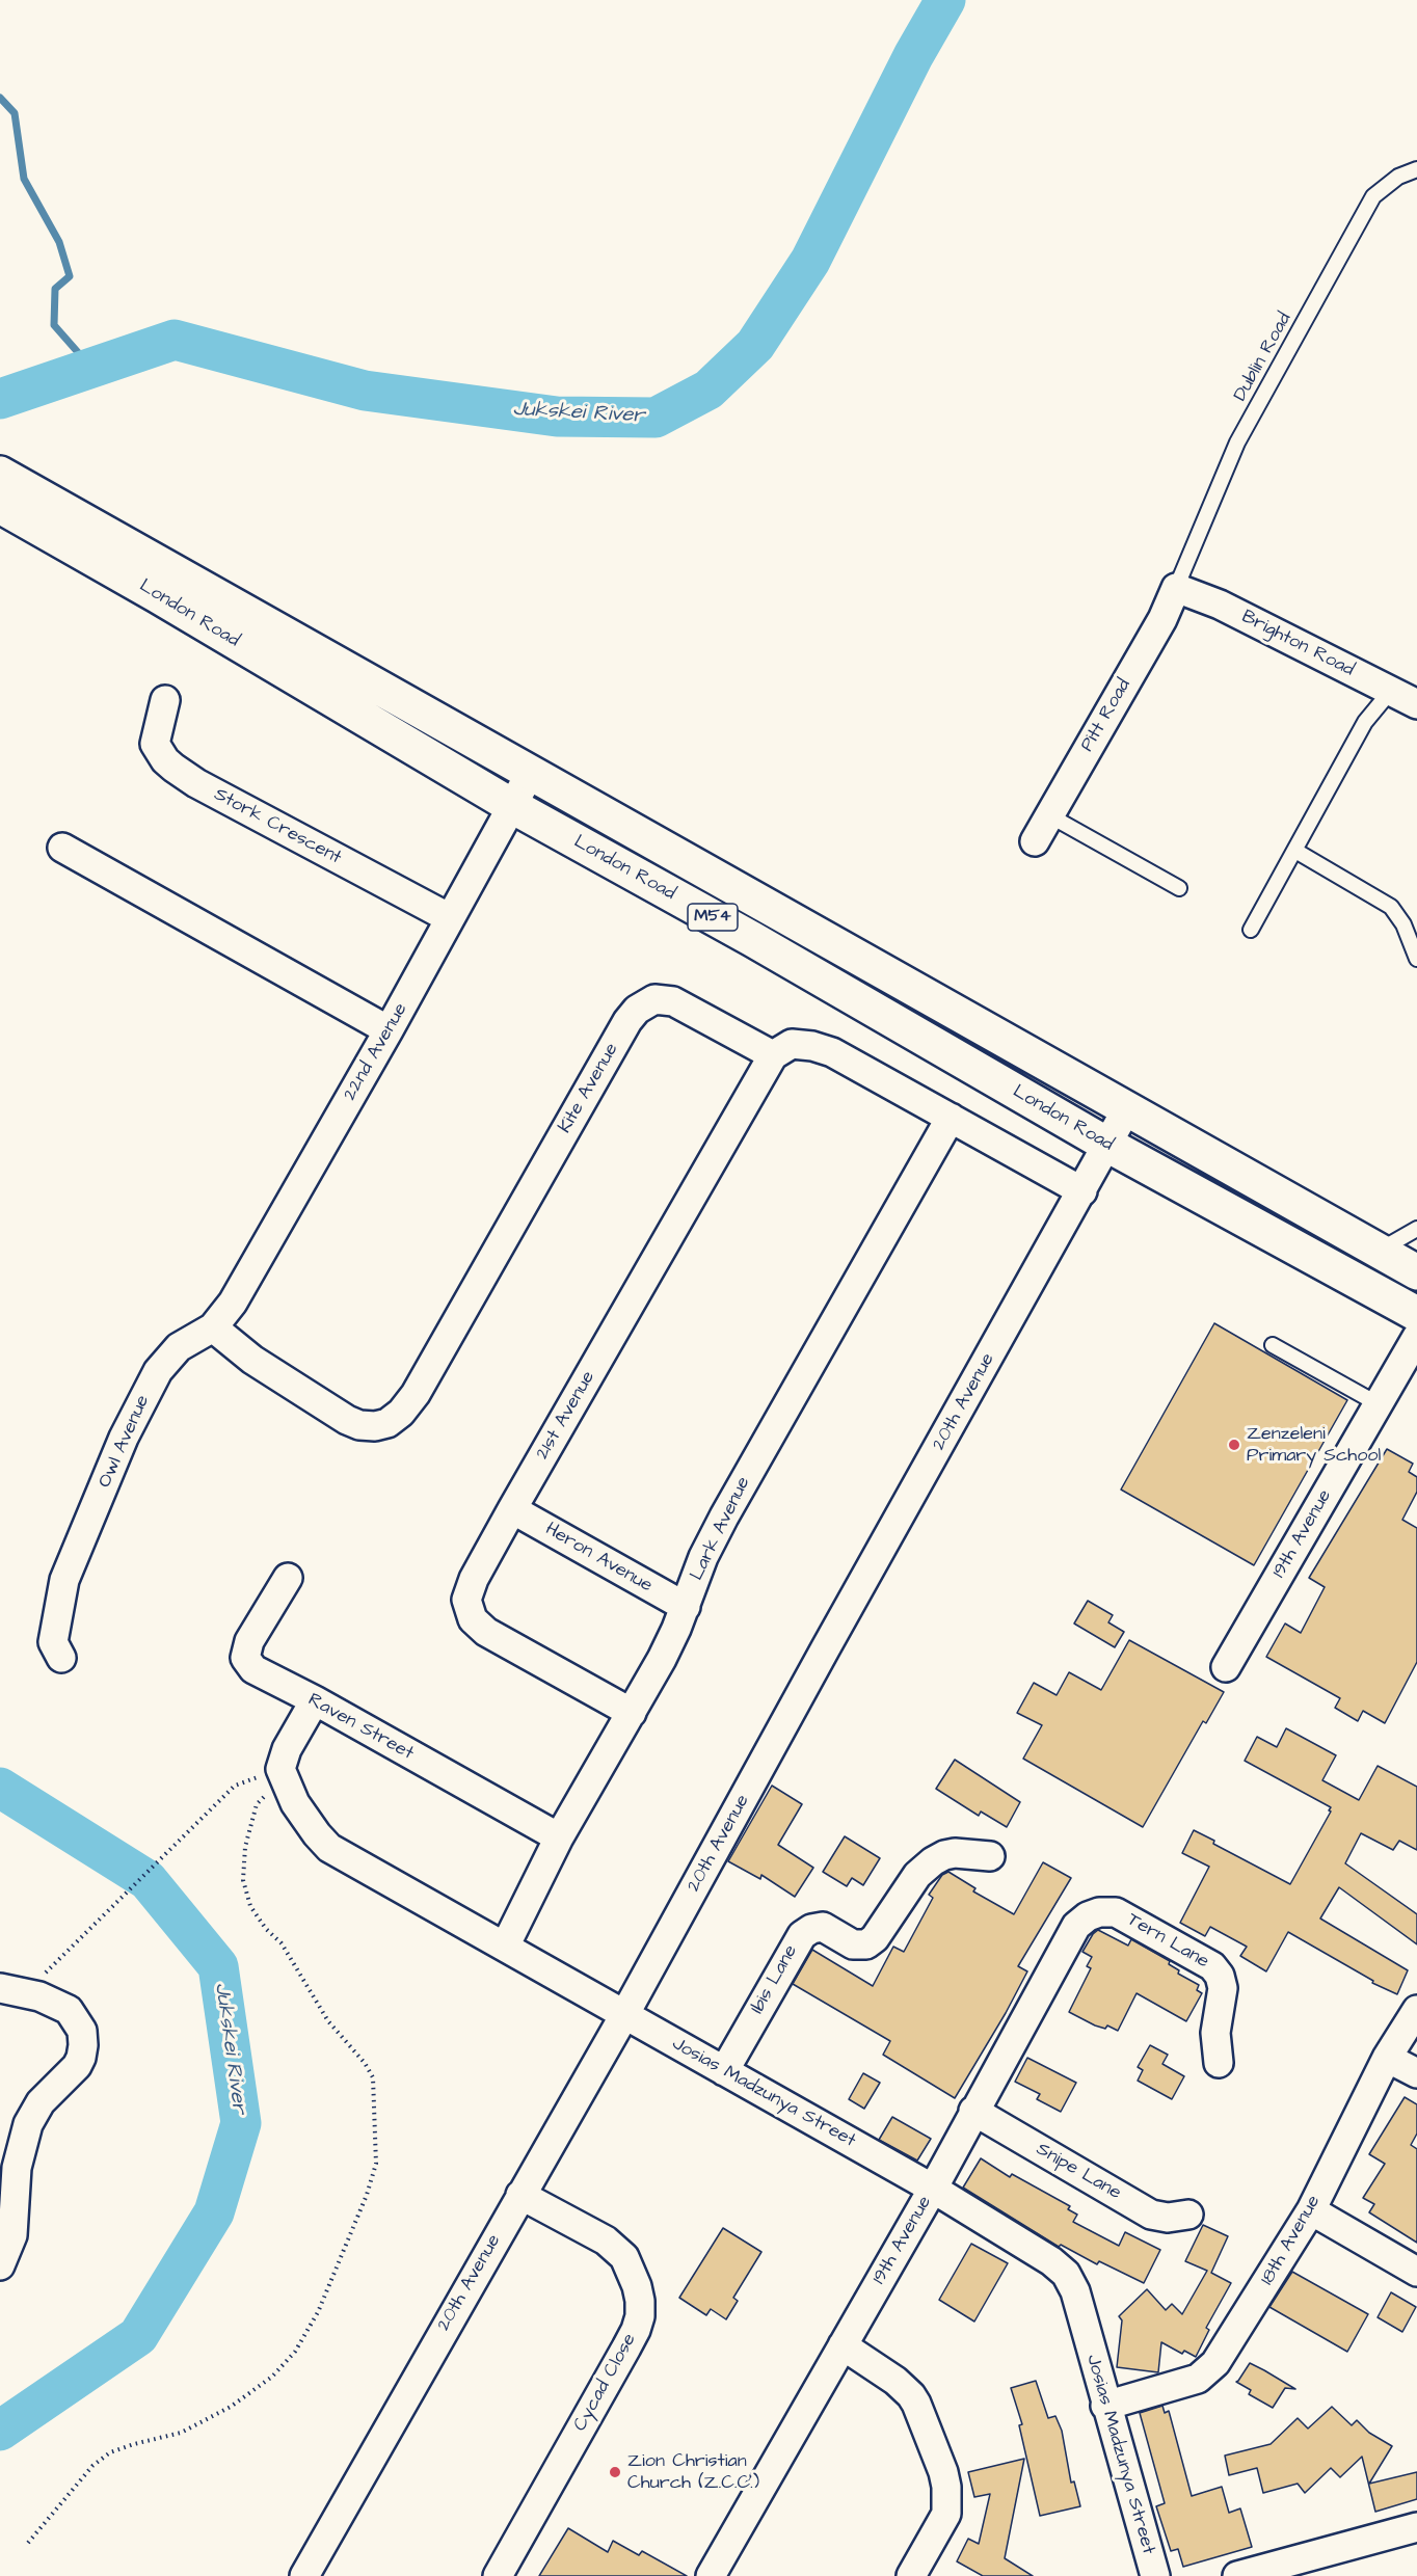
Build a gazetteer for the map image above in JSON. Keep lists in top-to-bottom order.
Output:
{
  "streets": {
    "main road": ["London Road", "M54"],
    "street": [
      "Brighton Road",
      "Pitt Road",
      "Stork Crescent",
      "22nd Avenue",
      "Kite Avenue",
      "20th Avenue",
      "21st Avenue",
      "Owl Avenue",
      "Lark Avenue",
      "19th Avenue",
      "Heron Avenue",
      "Raven Street",
      "Tern Lane",
      "Ibis Lane",
      "Josias Madzunya Street",
      "Snipe Lane",
      "18th Avenue",
      "Cycad Close"
    ],
    "lane": ["Dublin Road"]
  },
  "crossings": [
    ["Dublin Road", "Brighton Road"],
    ["Dublin Road", "Pitt Road"],
    ["London Road", "22nd Avenue"],
    ["London Road", "20th Avenue"],
    ["Brighton Road", "Pitt Road"],
    ["Stork Crescent", "22nd Avenue"],
    ["22nd Avenue", "Kite Avenue"],
    ["22nd Avenue", "Owl Avenue"],
    ["Kite Avenue", "21st Avenue"],
    ["Kite Avenue", "Owl Avenue"],
    ["20th Avenue", "Josias Madzunya Street"],
    ["20th Avenue", "Cycad Close"],
    ["21st Avenue", "Lark Avenue"],
    ["21st Avenue", "Heron Avenue"],
    ["Lark Avenue", "Heron Avenue"],
    ["Lark Avenue", "Raven Street"],
    ["Lark Avenue", "Josias Madzunya Street"],
    ["19th Avenue", "Tern Lane"],
    ["19th Avenue", "Josias Madzunya Street"],
    ["19th Avenue", "Snipe Lane"],
    ["Raven Street", "Josias Madzunya Street"],
    ["Ibis Lane", "Josias Madzunya Street"],
    ["Josias Madzunya Street", "18th Avenue"]
  ],
  "water": ["Jukskei River"],
  "places": ["Zenzeleni Primary School", "Zion Christian Church (Z.C.C.)"]
}
